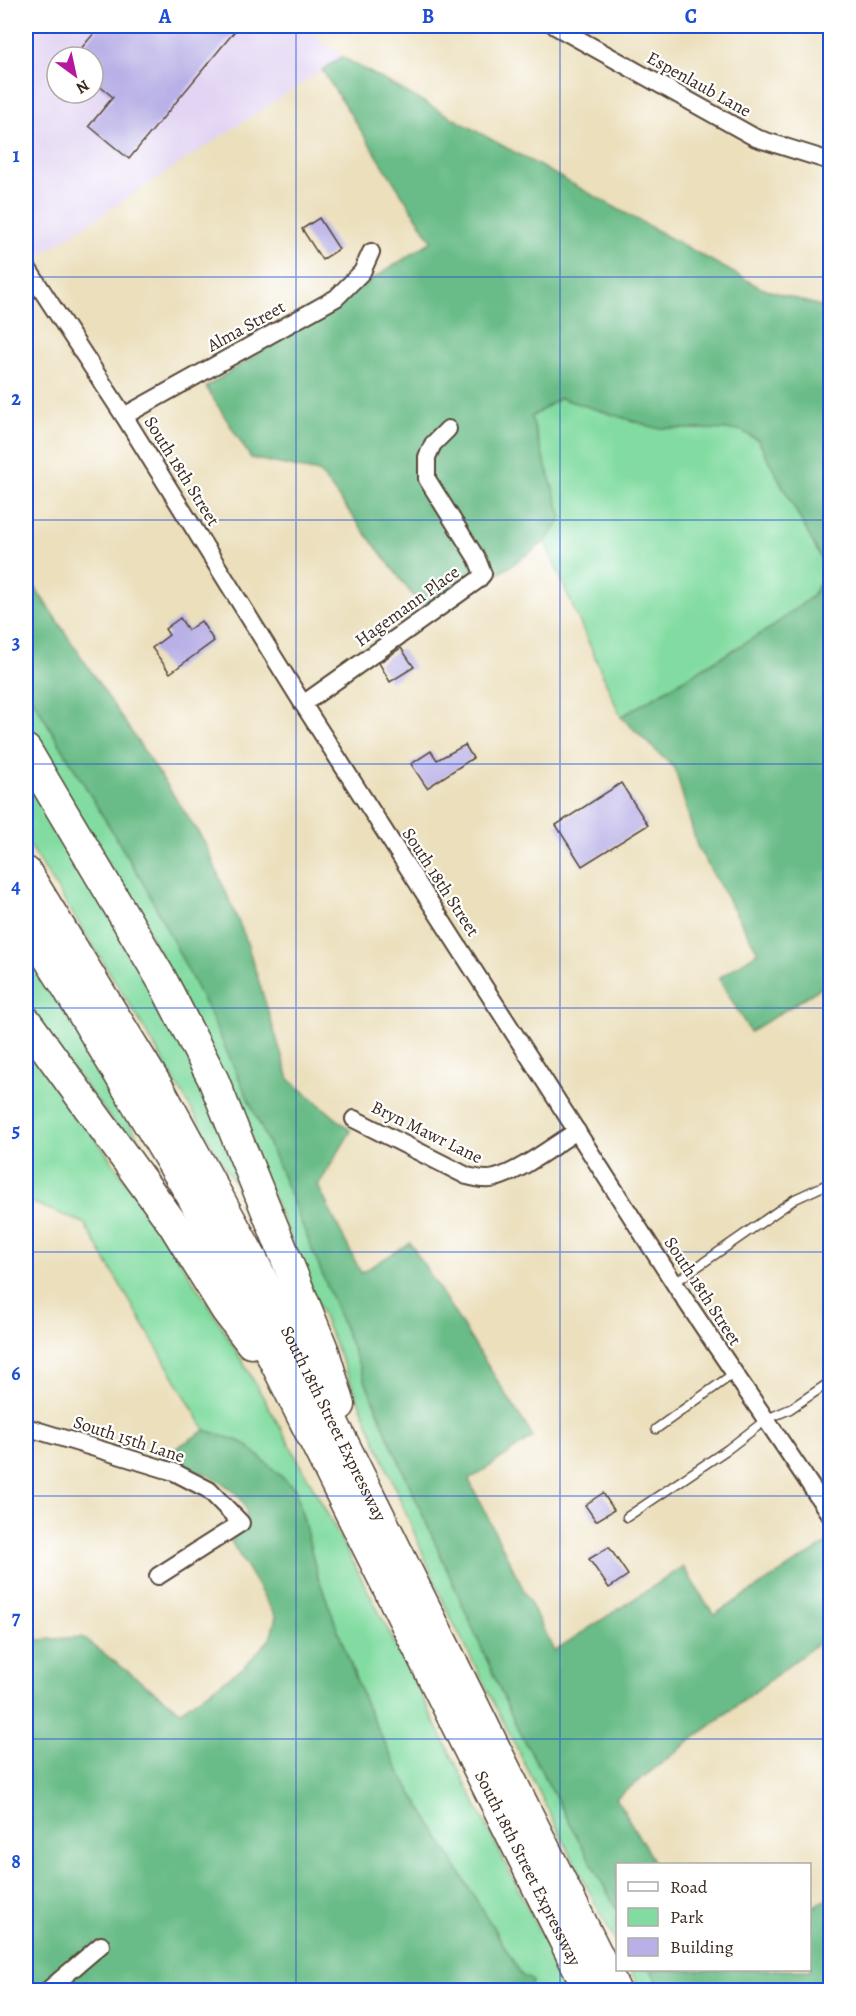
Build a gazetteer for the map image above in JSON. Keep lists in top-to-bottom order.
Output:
{
  "streets": {
    "highway": ["South 18th Street Expressway"],
    "street": [
      "Espenlaub Lane",
      "Alma Street",
      "South 18th Street",
      "Hagemann Place",
      "Bryn Mawr Lane",
      "South 15th Lane"
    ]
  },
  "crossings": [
    ["Alma Street", "South 18th Street"],
    ["South 18th Street", "Hagemann Place"],
    ["South 18th Street", "Bryn Mawr Lane"]
  ],
  "legend": ["Road", "Park", "Building"],
  "north": "bottom right",
  "grid": {
    "columns": ["A", "B", "C"],
    "rows": [
      "1",
      "2",
      "3",
      "4",
      "5",
      "6",
      "7",
      "8"
    ]
  }
}
